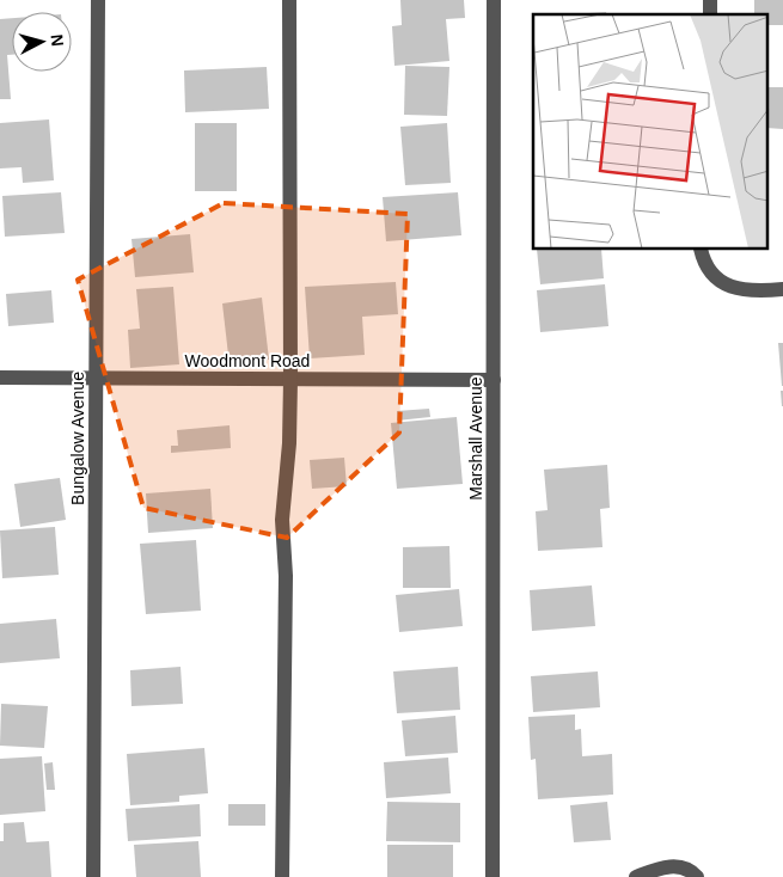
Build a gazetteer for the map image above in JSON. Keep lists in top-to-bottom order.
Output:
{
  "streets": {
    "street": ["Woodmont Road", "Bungalow Avenue", "Marshall Avenue"]
  },
  "crossings": [
    ["Woodmont Road", "Bungalow Avenue"],
    ["Woodmont Road", "Marshall Avenue"]
  ],
  "north": "right"
}
